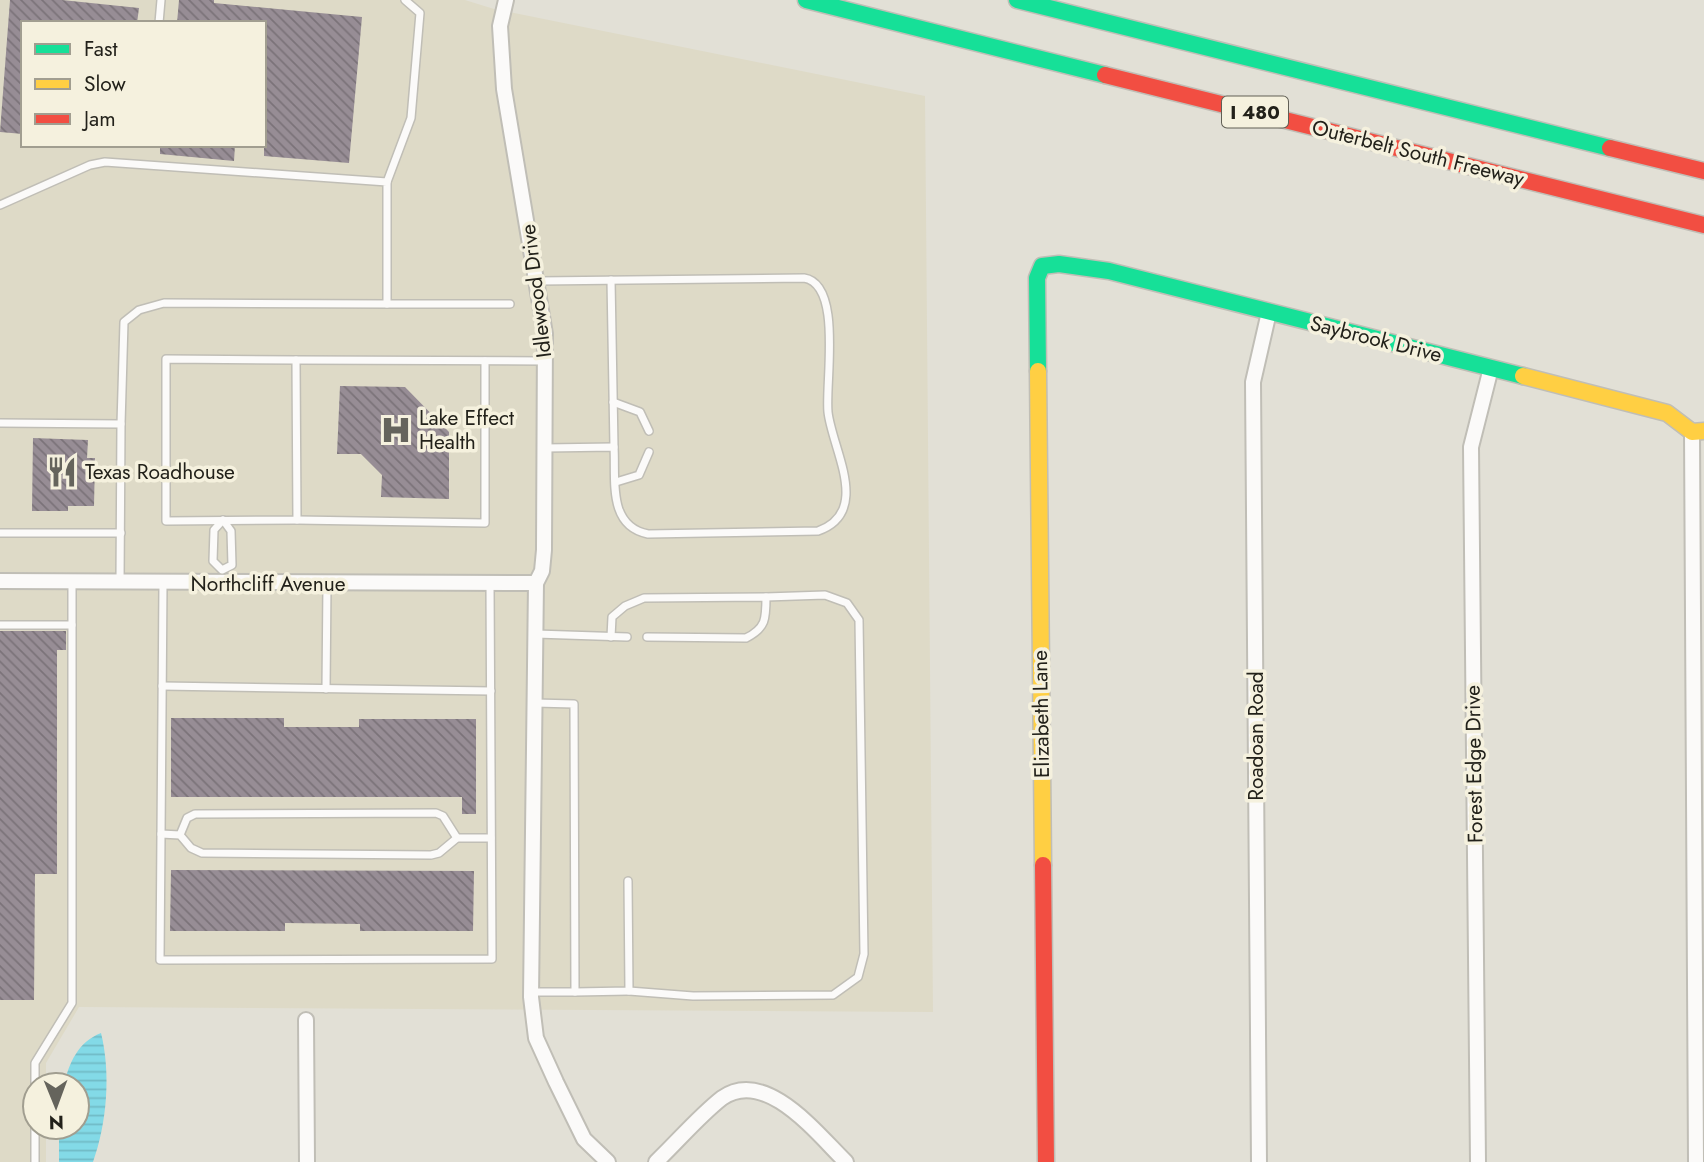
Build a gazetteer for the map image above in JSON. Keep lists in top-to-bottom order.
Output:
{
  "streets": {
    "main road": [
      "I 480",
      "Outerbelt South Freeway",
      "Saybrook Drive",
      "Elizabeth Lane"
    ],
    "street": [
      "Idlewood Drive",
      "Northcliff Avenue",
      "Roadoan Road",
      "Forest Edge Drive"
    ]
  },
  "crossings": [
    ["Idlewood Drive", "Northcliff Avenue"],
    ["Saybrook Drive", "Elizabeth Lane"],
    ["Saybrook Drive", "Roadoan Road"],
    ["Saybrook Drive", "Forest Edge Drive"]
  ],
  "places": {
    "hospital": ["Lake Effect Health"],
    "restaurant": ["Texas Roadhouse"]
  },
  "legend": ["Fast", "Slow", "Jam"],
  "north": "bottom"
}
